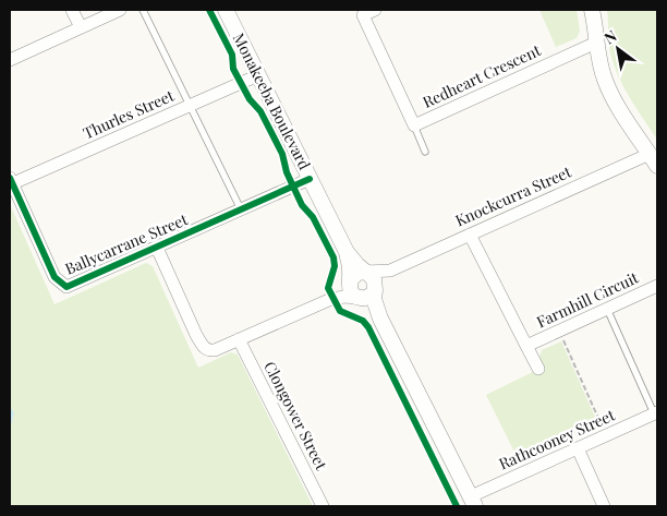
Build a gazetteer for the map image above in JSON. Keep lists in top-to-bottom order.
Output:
{
  "streets": {
    "street": [
      "Redheart Crescent",
      "Monakeeba Boulevard",
      "Thurles Street",
      "Knockcurra Street",
      "Ballycarrane Street",
      "Farmhill Circuit",
      "Clongower Street",
      "Rathcooney Street"
    ]
  },
  "crossings": [
    ["Monakeeba Boulevard", "Thurles Street"],
    ["Monakeeba Boulevard", "Knockcurra Street"],
    ["Monakeeba Boulevard", "Ballycarrane Street"],
    ["Thurles Street", "Ballycarrane Street"],
    ["Knockcurra Street", "Farmhill Circuit"]
  ],
  "north": "top left"
}
